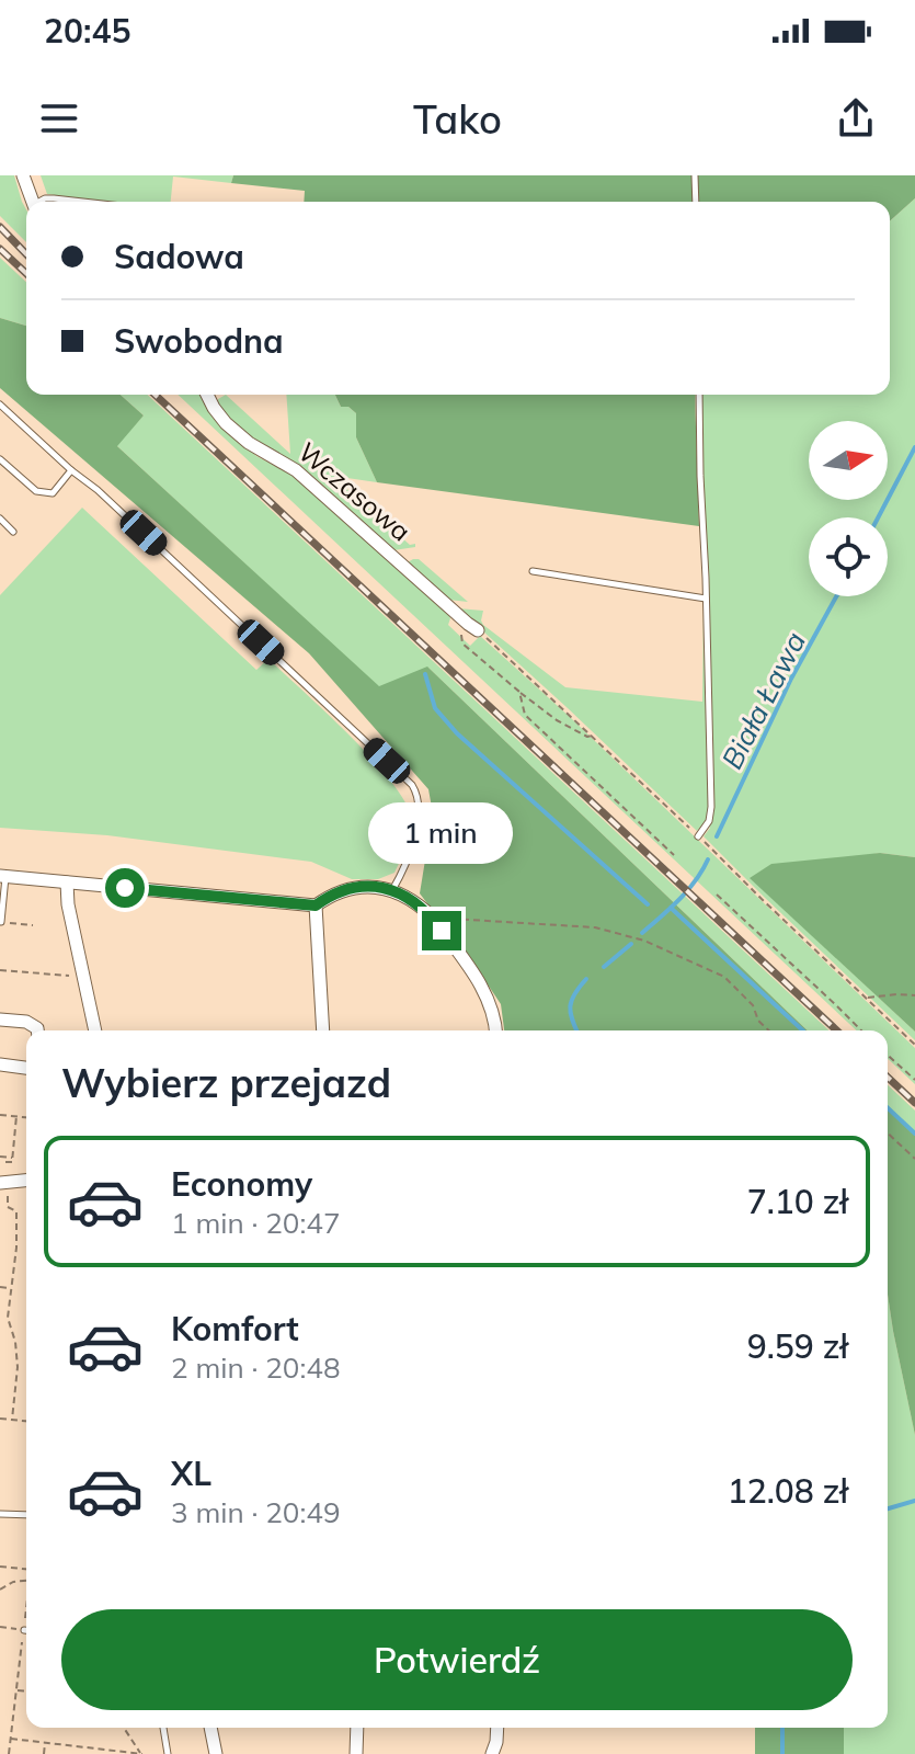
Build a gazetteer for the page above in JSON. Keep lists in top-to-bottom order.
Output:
{
  "streets": {
    "street": ["Wczasowa"]
  },
  "water": ["Biała Ława"],
  "north": "right",
  "page": {
    "status": "20:45",
    "header": "Tako",
    "banner": ["Sadowa", "Swobodna"],
    "bubble": "1 min",
    "heading": "Wybierz przejazd",
    "list": [
      {
        "name": "Economy",
        "note": "1 min · 20:47",
        "value": "7.10 zł"
      },
      {
        "name": "Komfort",
        "note": "2 min · 20:48",
        "value": "9.59 zł"
      },
      {
        "name": "XL",
        "note": "3 min · 20:49",
        "value": "12.08 zł"
      }
    ],
    "buttons": "Potwierdź"
  }
}
